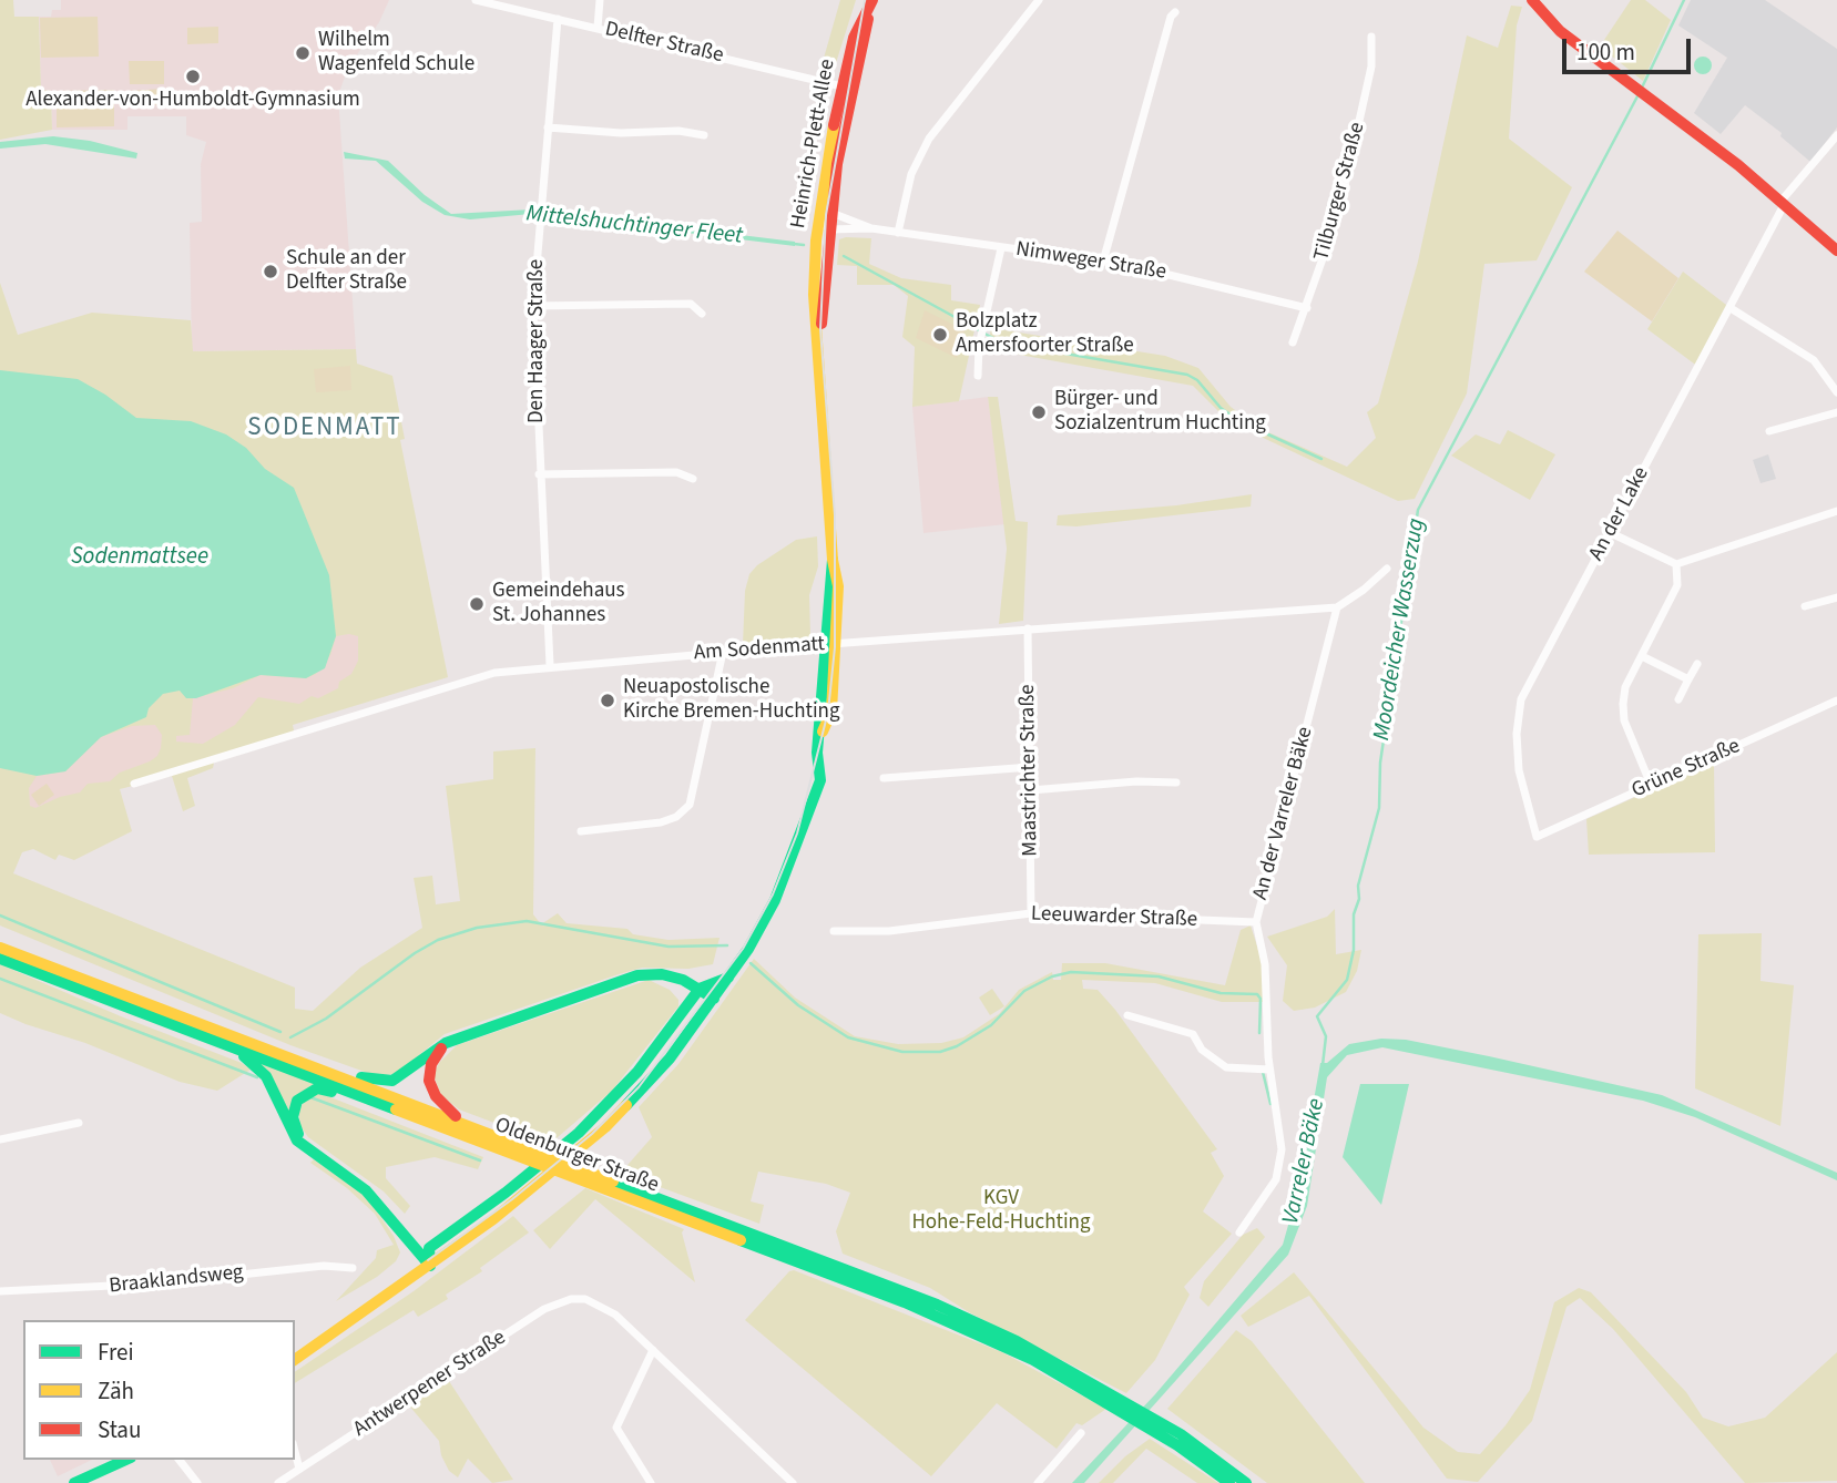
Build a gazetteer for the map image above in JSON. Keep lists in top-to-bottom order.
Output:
{
  "streets": {
    "main road": ["Heinrich-Plett-Allee", "Oldenburger Straße"],
    "street": [
      "Delfter Straße",
      "Tilburger Straße",
      "Nimweger Straße",
      "Den Haager Straße",
      "An der Lake",
      "Am Sodenmatt",
      "Grüne Straße",
      "Maastrichter Straße",
      "An der Varreler Bäke",
      "Leeuwarder Straße",
      "Braaklandsweg",
      "Antwerpener Straße"
    ]
  },
  "crossings": [
    ["Delfter Straße", "Heinrich-Plett-Allee"],
    ["Delfter Straße", "Den Haager Straße"],
    ["Heinrich-Plett-Allee", "Nimweger Straße"],
    ["Heinrich-Plett-Allee", "Am Sodenmatt"],
    ["Tilburger Straße", "Nimweger Straße"],
    ["Den Haager Straße", "Am Sodenmatt"],
    ["An der Lake", "Grüne Straße"],
    ["Am Sodenmatt", "Maastrichter Straße"],
    ["Am Sodenmatt", "An der Varreler Bäke"],
    ["Maastrichter Straße", "Leeuwarder Straße"],
    ["An der Varreler Bäke", "Leeuwarder Straße"]
  ],
  "districts": ["SODENMATT"],
  "water": [
    "Mittelshuchtinger Fleet",
    "Sodenmattsee",
    "Moordeicher Wasserzug",
    "Varreler Bäke"
  ],
  "parks": ["KGV Hohe-Feld-Huchting"],
  "places": [
    "Wilhelm Wagenfeld Schule",
    "Alexander-von-Humboldt-Gymnasium",
    "Schule an der Delfter Straße",
    "Bolzplatz Amersfoorter Straße",
    "Bürger- und Sozialzentrum Huchting",
    "Gemeindehaus St. Johannes",
    "Neuapostolische Kirche Bremen-Huchting"
  ],
  "legend": ["Frei", "Zäh", "Stau"],
  "scale_bar": "100 m"
}
